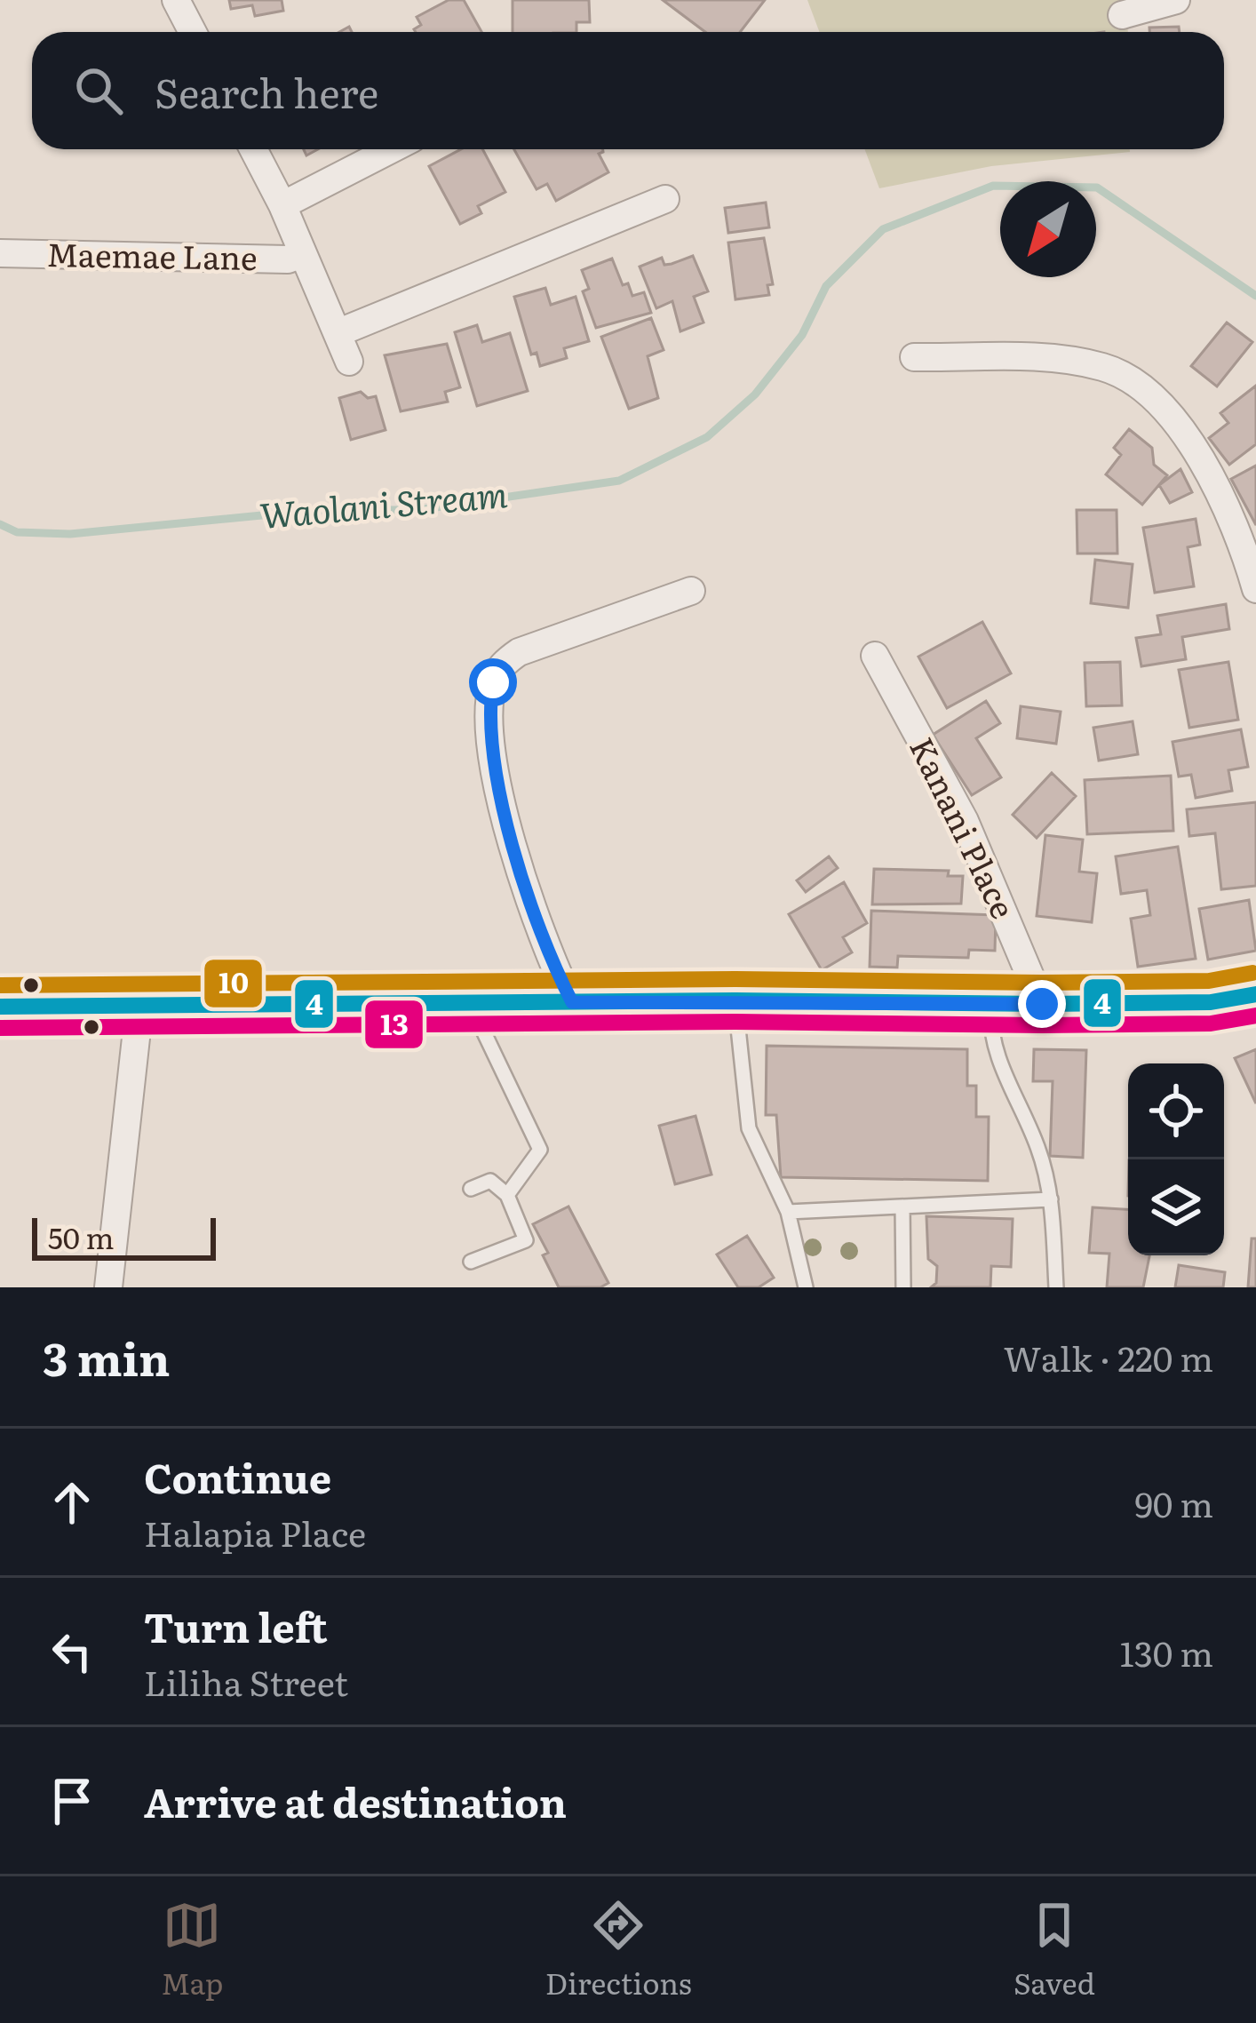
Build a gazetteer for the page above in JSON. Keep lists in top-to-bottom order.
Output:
{
  "streets": {
    "street": ["Maemae Lane", "Kanani Place"]
  },
  "water": ["Waolani Stream"],
  "lines": ["transit line 10", "transit line 4", "transit line 13"],
  "scale_bar": "50 m",
  "north": "bottom left",
  "page": {
    "search": "Search here",
    "scale": "50 m",
    "heading": ["3 min", "Walk · 220 m"],
    "list": [
      ["Continue", "Halapia Place", "90 m"],
      ["Turn left", "Liliha Street", "130 m"],
      "Arrive at destination"
    ],
    "nav": ["Map", "Directions", "Saved"]
  }
}
